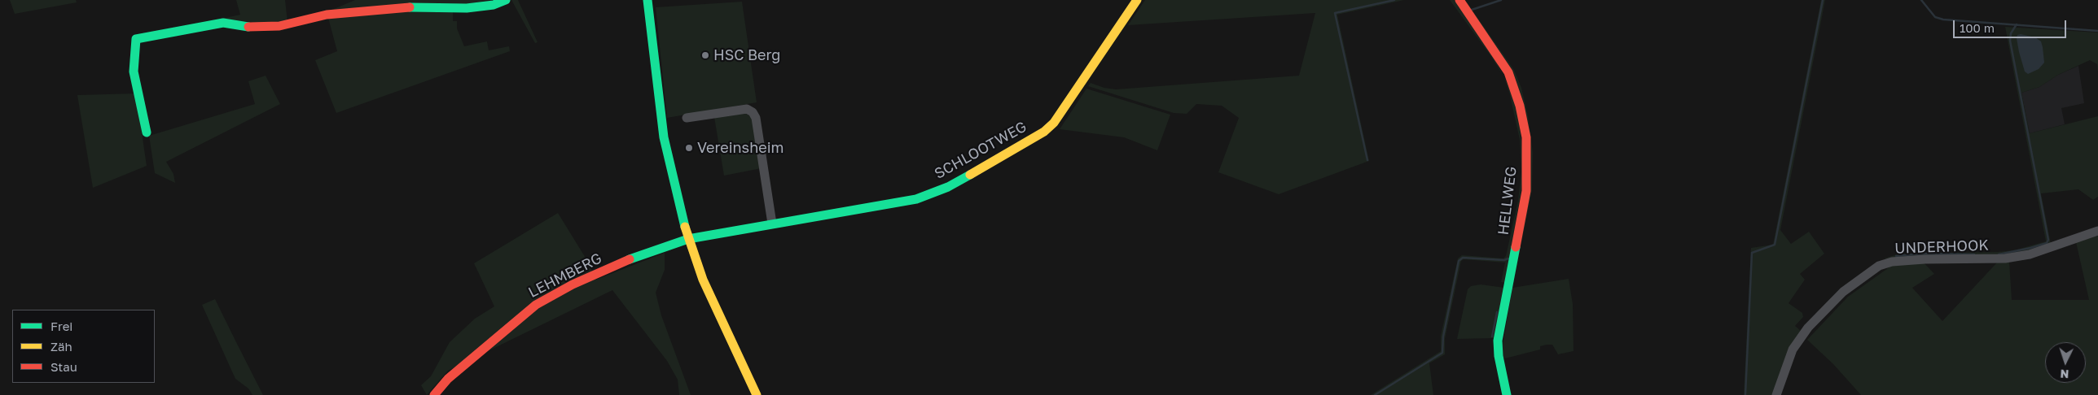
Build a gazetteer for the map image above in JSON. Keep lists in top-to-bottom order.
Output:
{
  "streets": {
    "street": [
      "SCHLOOTWEG",
      "HELLWEG",
      "UNDERHOOK",
      "LEHMBERG"
    ]
  },
  "crossings": [
    ["SCHLOOTWEG", "LEHMBERG"]
  ],
  "places": ["HSC Berg", "Vereinsheim"],
  "legend": ["Frei", "Zäh", "Stau"],
  "scale_bar": "100 m",
  "north": "bottom"
}
